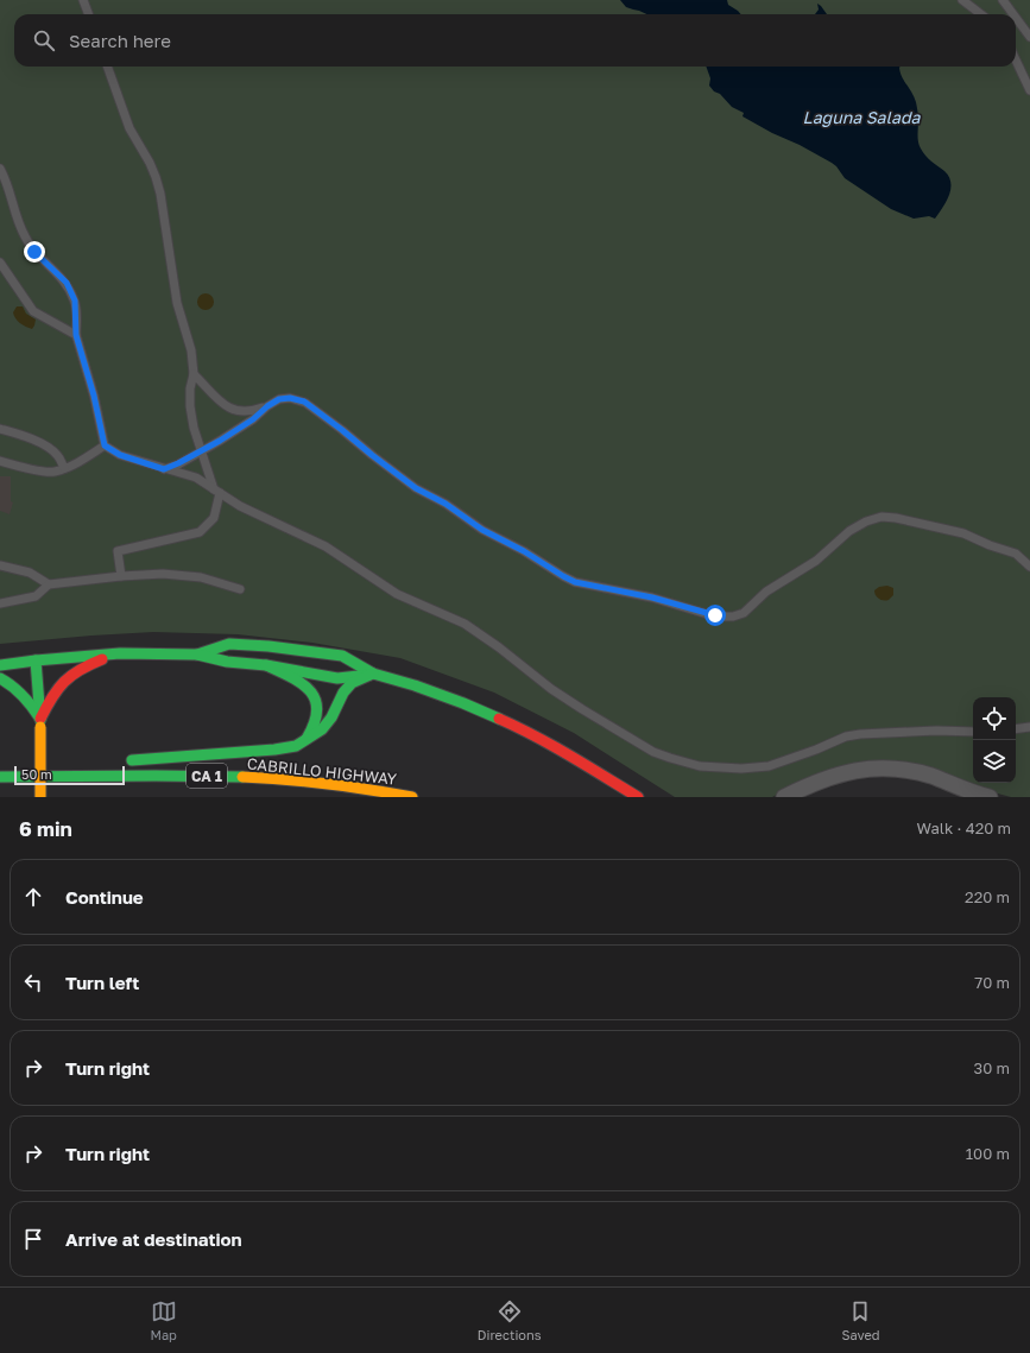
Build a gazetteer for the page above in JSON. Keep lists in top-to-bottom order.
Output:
{
  "streets": {
    "main road": ["CABRILLO HIGHWAY", "CA 1"]
  },
  "water": ["Laguna Salada"],
  "scale_bar": "50 m",
  "page": {
    "search": "Search here",
    "scale": "50 m",
    "heading": ["6 min", "Walk · 420 m"],
    "list": [
      ["Continue", "220 m"],
      ["Turn left", "70 m"],
      ["Turn right", "30 m"],
      ["Turn right", "100 m"],
      "Arrive at destination"
    ],
    "nav": ["Map", "Directions", "Saved"]
  }
}
